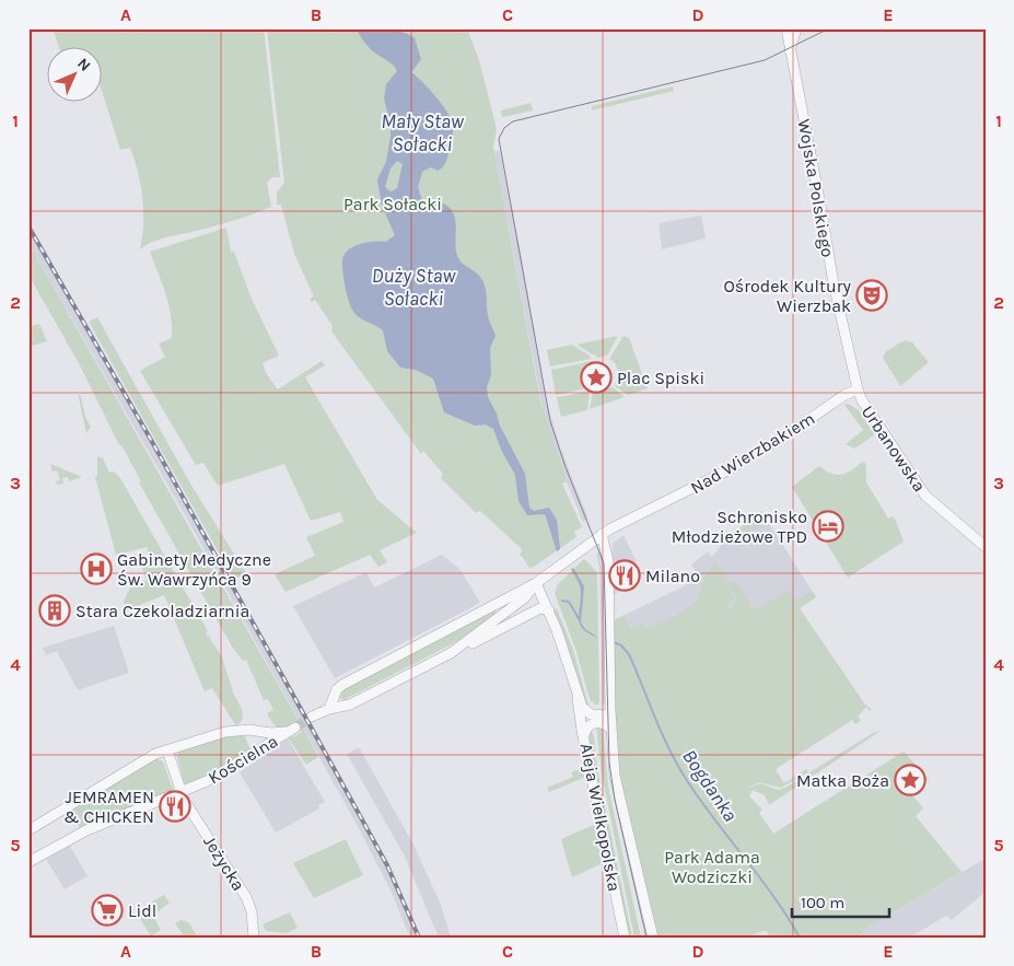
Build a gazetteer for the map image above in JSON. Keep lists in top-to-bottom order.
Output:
{
  "streets": {
    "street": [
      "Wojska Polskiego",
      "Urbanowska",
      "Nad Wierzbakiem",
      "Kościelna",
      "Aleja Wielkopolska",
      "Jeżycka"
    ]
  },
  "crossings": [
    ["Wojska Polskiego", "Urbanowska"],
    ["Wojska Polskiego", "Nad Wierzbakiem"],
    ["Urbanowska", "Nad Wierzbakiem"],
    ["Nad Wierzbakiem", "Aleja Wielkopolska"],
    ["Kościelna", "Jeżycka"]
  ],
  "water": ["Mały Staw Sołacki", "Duży Staw Sołacki", "Bogdanka"],
  "parks": ["Park Sołacki", "Park Adama Wodziczki"],
  "places": {
    "theatre": ["Ośrodek Kultury Wierzbak"],
    "place": ["Plac Spiski", "Matka Boża"],
    "hotel": ["Schronisko Młodzieżowe TPD"],
    "hospital": ["Gabinety Medyczne Św. Wawrzyńca 9"],
    "restaurant": ["Milano", "JEMRAMEN & CHICKEN"],
    "building": ["Stara Czekoladziarnia"],
    "supermarket": ["Lidl"]
  },
  "scale_bar": "100 m",
  "north": "top right",
  "grid": {
    "columns": [
      "A",
      "B",
      "C",
      "D",
      "E"
    ],
    "rows": [
      "1",
      "2",
      "3",
      "4",
      "5"
    ]
  }
}
